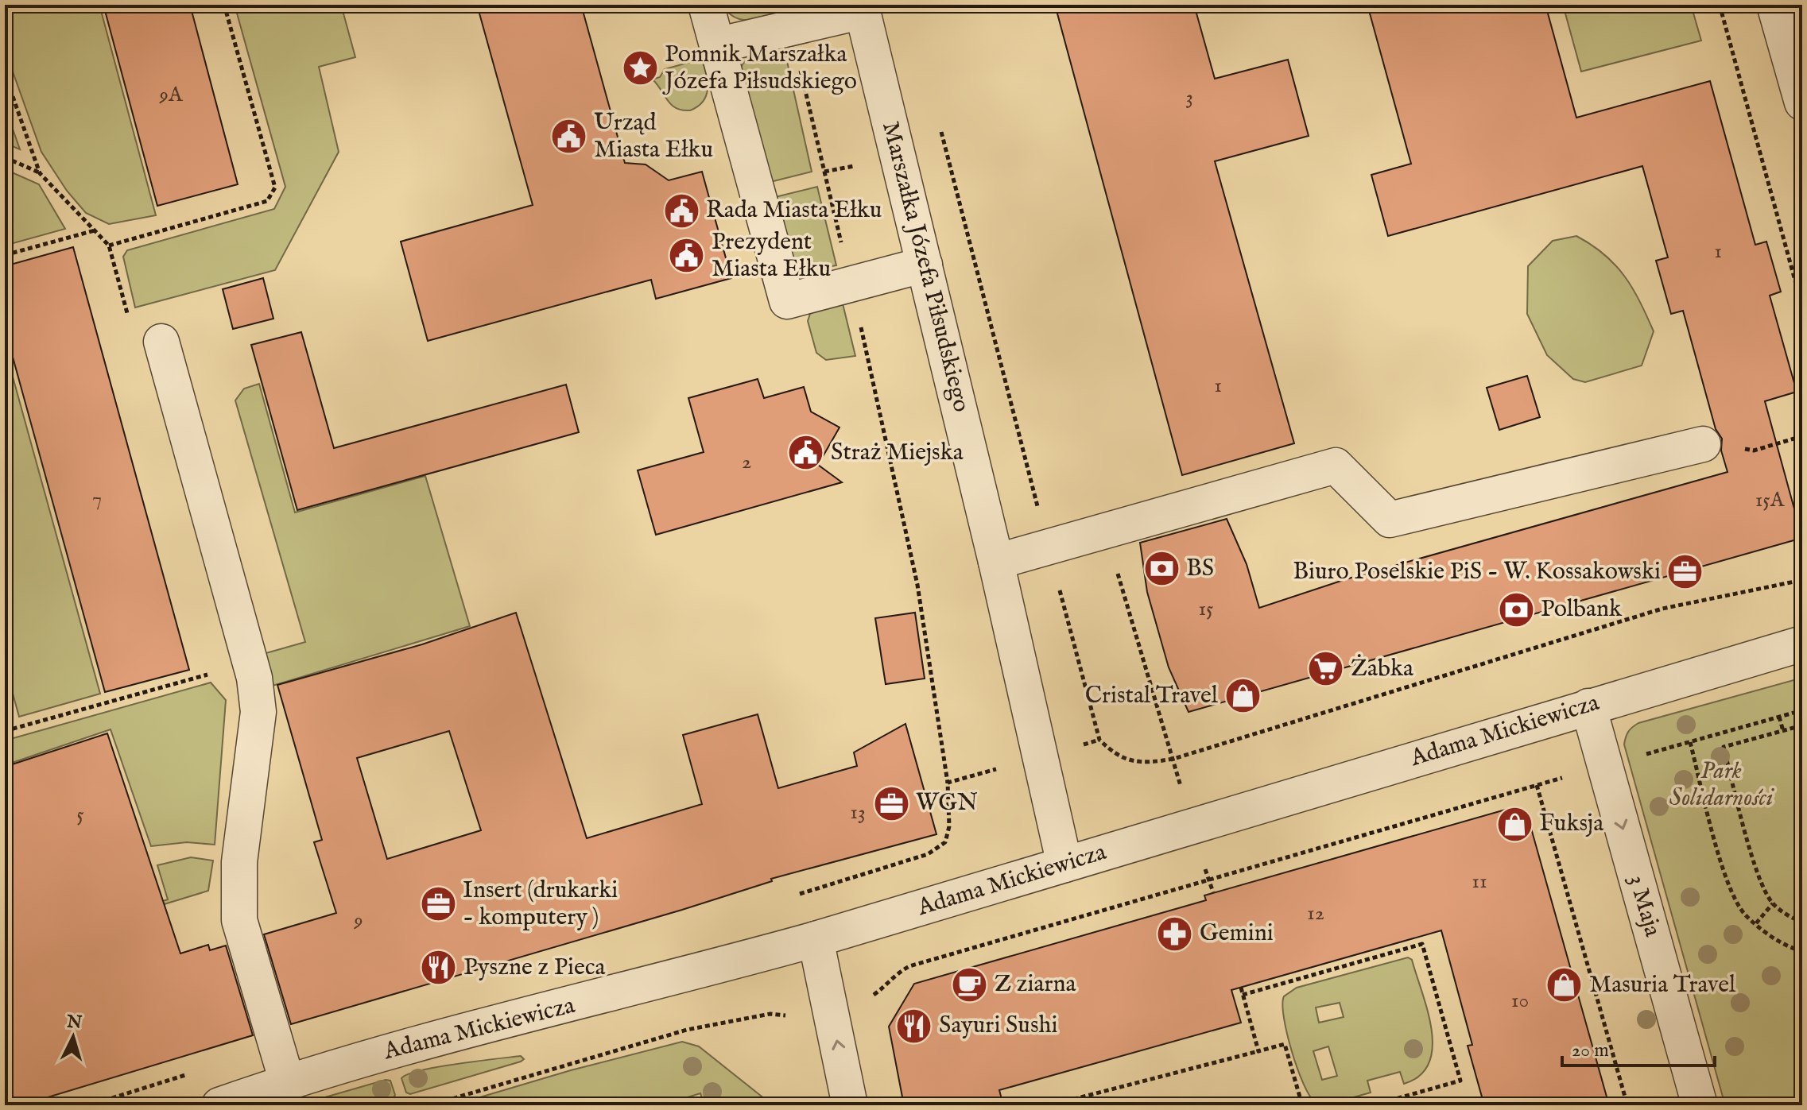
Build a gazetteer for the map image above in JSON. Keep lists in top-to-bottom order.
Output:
{
  "streets": {
    "street": ["Marszałka Józefa Piłsudskiego", "Adama Mickiewicza", "3 Maja"]
  },
  "crossings": [
    ["Marszałka Józefa Piłsudskiego", "Adama Mickiewicza"],
    ["Adama Mickiewicza", "3 Maja"]
  ],
  "one_way": ["3 Maja"],
  "parks": ["Park Solidarności"],
  "places": {
    "place": ["Pomnik Marszałka Józefa Piłsudskiego"],
    "public building": [
      "Urząd Miasta Ełku",
      "Rada Miasta Ełku",
      "Prezydent Miasta Ełku",
      "Straż Miejska"
    ],
    "bank": ["BS", "Polbank"],
    "office": ["Biuro Poselskie PiS - W. Kossakowski", "WGN", "Insert (drukarki - komputery )"],
    "supermarket": ["Żabka"],
    "shop": ["Cristal Travel", "Fuksja", "Masuria Travel"],
    "pharmacy": ["Gemini"],
    "restaurant": ["Pyszne z Pieca", "Sayuri Sushi"],
    "cafe": ["Z ziarna"]
  },
  "house_numbers": [
    "9A",
    "3",
    "1",
    "1",
    "2",
    "7",
    "15A",
    "15",
    "13",
    "5",
    "11",
    "12",
    "9",
    "10"
  ],
  "scale_bar": "20 m",
  "north": "top"
}
